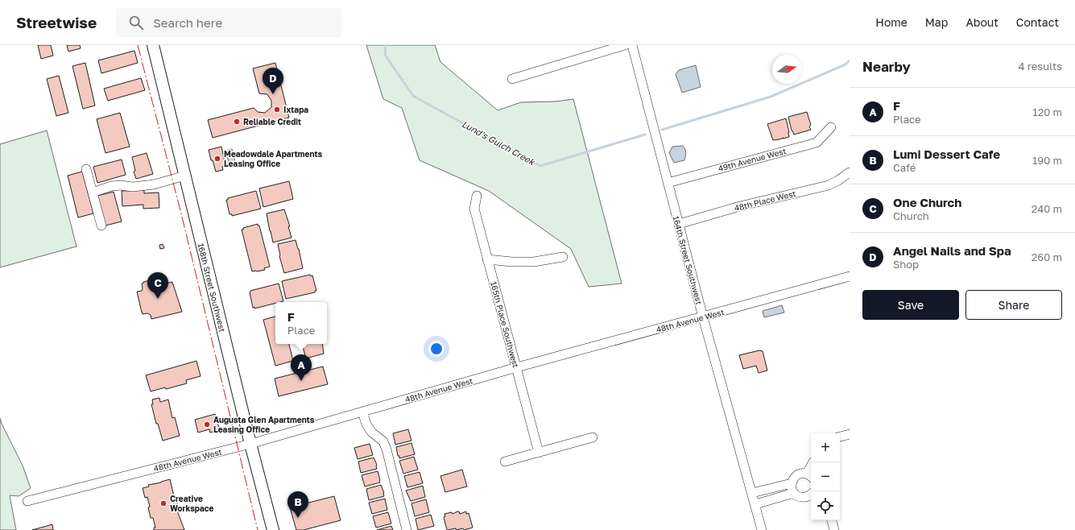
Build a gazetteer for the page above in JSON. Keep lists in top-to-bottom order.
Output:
{
  "streets": {
    "main road": ["168th Street Southwest"],
    "street": [
      "49th Avenue West",
      "48th Place West",
      "164th Street Southwest",
      "48th Avenue West",
      "165th Place Southwest"
    ]
  },
  "crossings": [
    ["49th Avenue West", "164th Street Southwest"],
    ["48th Place West", "164th Street Southwest"],
    ["164th Street Southwest", "48th Avenue West"],
    ["168th Street Southwest", "48th Avenue West"],
    ["48th Avenue West", "165th Place Southwest"]
  ],
  "water": ["Lund's Gulch Creek"],
  "places": [
    "Ixtapa",
    "Reliable Credit",
    "Meadowdale Apartments Leasing Office",
    "Augusta Glen Apartments Leasing Office",
    "Creative Workspace"
  ],
  "north": "right",
  "page": {
    "header": "Streetwise",
    "search": "Search here",
    "nav": [
      "Home",
      "Map",
      "About",
      "Contact"
    ],
    "heading": ["Nearby", "4 results"],
    "pins": [
      "D",
      "C",
      "A",
      "B"
    ],
    "list": [
      {
        "mark": "A",
        "name": "F",
        "note": "Place",
        "value": "120 m"
      },
      {
        "mark": "B",
        "name": "Lumi Dessert Cafe",
        "note": "Café",
        "value": "190 m"
      },
      {
        "mark": "C",
        "name": "One Church",
        "note": "Church",
        "value": "240 m"
      },
      {
        "mark": "D",
        "name": "Angel Nails and Spa",
        "note": "Shop",
        "value": "260 m"
      }
    ],
    "buttons": ["Save", "Share"],
    "popup": ["F", "Place"],
    "map_buttons": ["+", "−"]
  }
}
